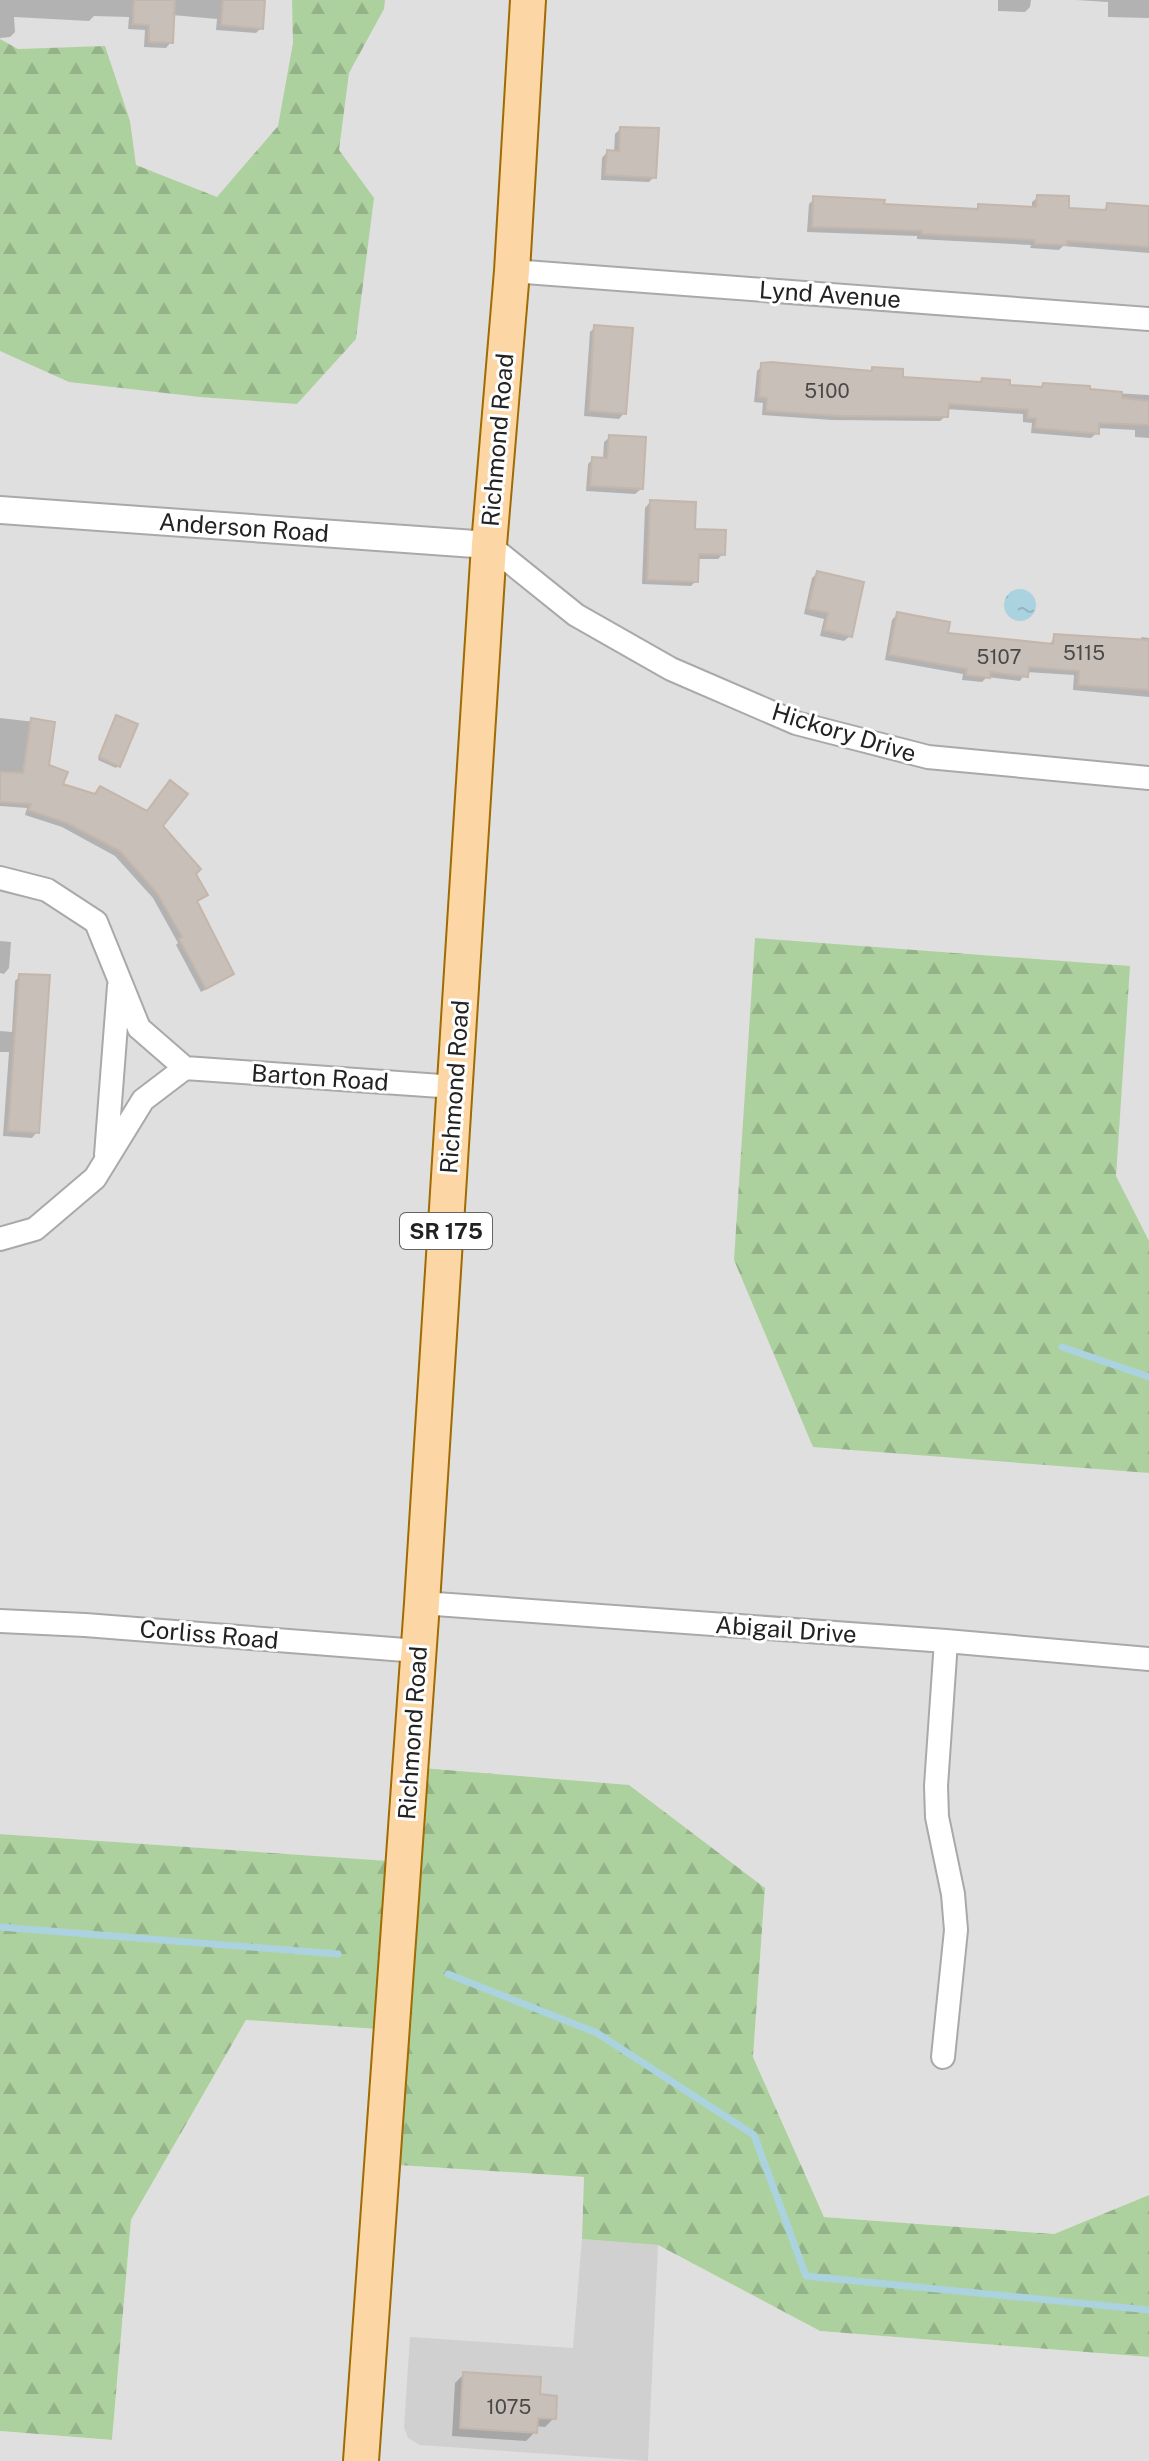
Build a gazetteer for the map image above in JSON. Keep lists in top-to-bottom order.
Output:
{
  "streets": {
    "main road": ["Richmond Road", "SR 175"],
    "street": [
      "Lynd Avenue",
      "Anderson Road",
      "Hickory Drive",
      "Barton Road",
      "Abigail Drive",
      "Corliss Road"
    ]
  },
  "crossings": [
    ["Lynd Avenue", "Richmond Road"],
    ["Richmond Road", "Anderson Road"],
    ["Richmond Road", "Hickory Drive"],
    ["Richmond Road", "Barton Road"],
    ["Richmond Road", "Abigail Drive"],
    ["Richmond Road", "Corliss Road"],
    ["Anderson Road", "Hickory Drive"]
  ],
  "house_numbers": [
    "5100",
    "5115",
    "5107",
    "1075"
  ]
}
